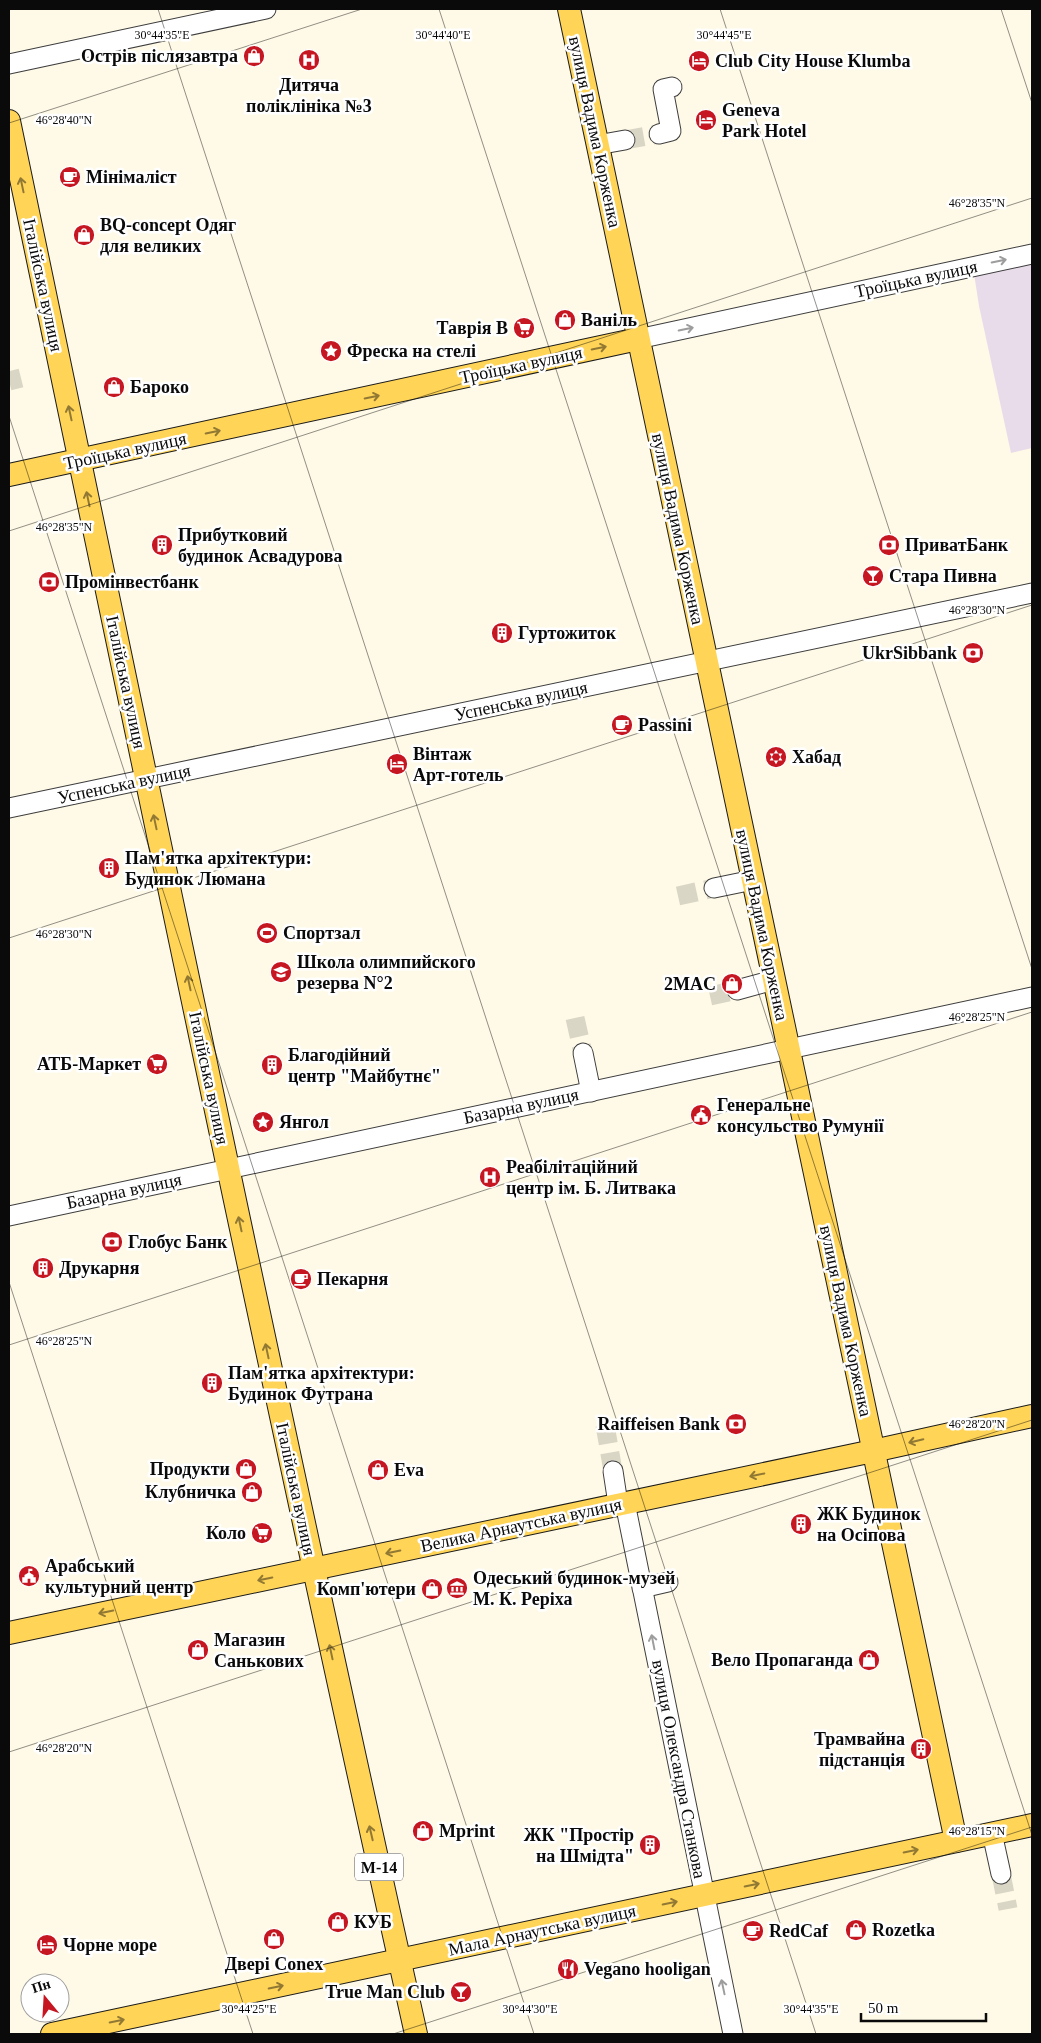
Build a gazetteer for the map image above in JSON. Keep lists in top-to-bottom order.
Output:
{
  "streets": {
    "main road": [
      "вулиця Вадима Корженка",
      "Троїцька вулиця",
      "Італійська вулиця",
      "Велика Арнаутська вулиця",
      "М-14",
      "Мала Арнаутська вулиця"
    ],
    "street": ["Успенська вулиця", "Базарна вулиця", "вулиця Олександра Станкова"]
  },
  "crossings": [
    ["вулиця Вадима Корженка", "Троїцька вулиця"],
    ["вулиця Вадима Корженка", "Успенська вулиця"],
    ["вулиця Вадима Корженка", "Базарна вулиця"],
    ["вулиця Вадима Корженка", "Велика Арнаутська вулиця"],
    ["вулиця Вадима Корженка", "Мала Арнаутська вулиця"],
    ["Троїцька вулиця", "Італійська вулиця"],
    ["Італійська вулиця", "Успенська вулиця"],
    ["Італійська вулиця", "Базарна вулиця"],
    ["Італійська вулиця", "Велика Арнаутська вулиця"],
    ["Італійська вулиця", "Мала Арнаутська вулиця"],
    ["Велика Арнаутська вулиця", "вулиця Олександра Станкова"],
    ["вулиця Олександра Станкова", "Мала Арнаутська вулиця"]
  ],
  "one_way": [
    "Троїцька вулиця",
    "Італійська вулиця",
    "Велика Арнаутська вулиця",
    "вулиця Олександра Станкова",
    "Мала Арнаутська вулиця"
  ],
  "places": {
    "shop": [
      "Острів післязавтра",
      "BQ-concept Одяг для великих",
      "Ваніль",
      "Бароко",
      "2MAC",
      "Продукти",
      "Eva",
      "Клубничка",
      "Комп'ютери",
      "Магазин Санькових",
      "Вело Пропаганда",
      "Mprint",
      "КУБ",
      "Rozetka",
      "Двері Conex"
    ],
    "hospital": ["Дитяча поліклініка №3", "Реабілітаційний центр ім. Б. Литвака"],
    "hotel": [
      "Club City House Klumba",
      "Geneva Park Hotel",
      "Вінтаж Арт-готель",
      "Чорне море"
    ],
    "cafe": [
      "Мінімаліст",
      "Passini",
      "Пекарня",
      "RedCaf"
    ],
    "supermarket": ["Таврія В", "АТБ-Маркет", "Коло"],
    "place": ["Фреска на стелі", "Янгол"],
    "building": [
      "Прибутковий будинок Асвадурова",
      "Гуртожиток",
      "Пам'ятка архітектури: Будинок Люмана",
      "Благодійний центр \"Майбутнє\"",
      "Друкарня",
      "Пам'ятка архітектури: Будинок Футрана",
      "ЖК Будинок на Осіпова",
      "Трамвайна підстанція",
      "ЖК \"Простір на Шмідта\""
    ],
    "bank": [
      "ПриватБанк",
      "Промінвестбанк",
      "UkrSibbank",
      "Глобус Банк",
      "Raiffeisen Bank"
    ],
    "bar": ["Стара Пивна", "True Man Club"],
    "synagogue": ["Хабад"],
    "sports": ["Спортзал"],
    "school or university": ["Школа олимпийского резерва N°2"],
    "public building": ["Генеральне консульство Румунії", "Арабський культурний центр"],
    "museum": ["Одеський будинок-музей М. К. Реріха"],
    "restaurant": ["Vegano hooligan"]
  },
  "scale_bar": "50 m",
  "north": "top",
  "coordinates": [
    "30°44'35\"E",
    "30°44'40\"E",
    "30°44'45\"E",
    "46°28'40\"N",
    "46°28'35\"N",
    "46°28'30\"N",
    "46°28'25\"N",
    "46°28'20\"N",
    "46°28'15\"N",
    "30°44'25\"E",
    "30°44'30\"E"
  ]
}
